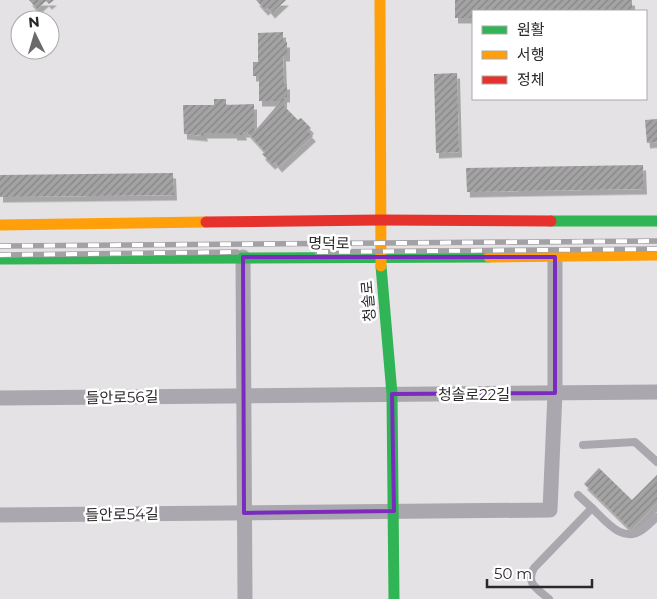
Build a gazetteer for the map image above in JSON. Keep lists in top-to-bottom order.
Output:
{
  "streets": {
    "main road": ["명덕로", "청솔로"],
    "street": ["청솔로22길", "들안로56길", "들안로54길"]
  },
  "crossings": [
    ["명덕로", "청솔로"],
    ["청솔로", "청솔로22길"],
    ["청솔로", "들안로56길"],
    ["청솔로", "들안로54길"],
    ["청솔로22길", "들안로56길"],
    ["청솔로22길", "들안로54길"]
  ],
  "legend": ["원활", "서행", "정체"],
  "scale_bar": "50 m",
  "north": "top"
}
